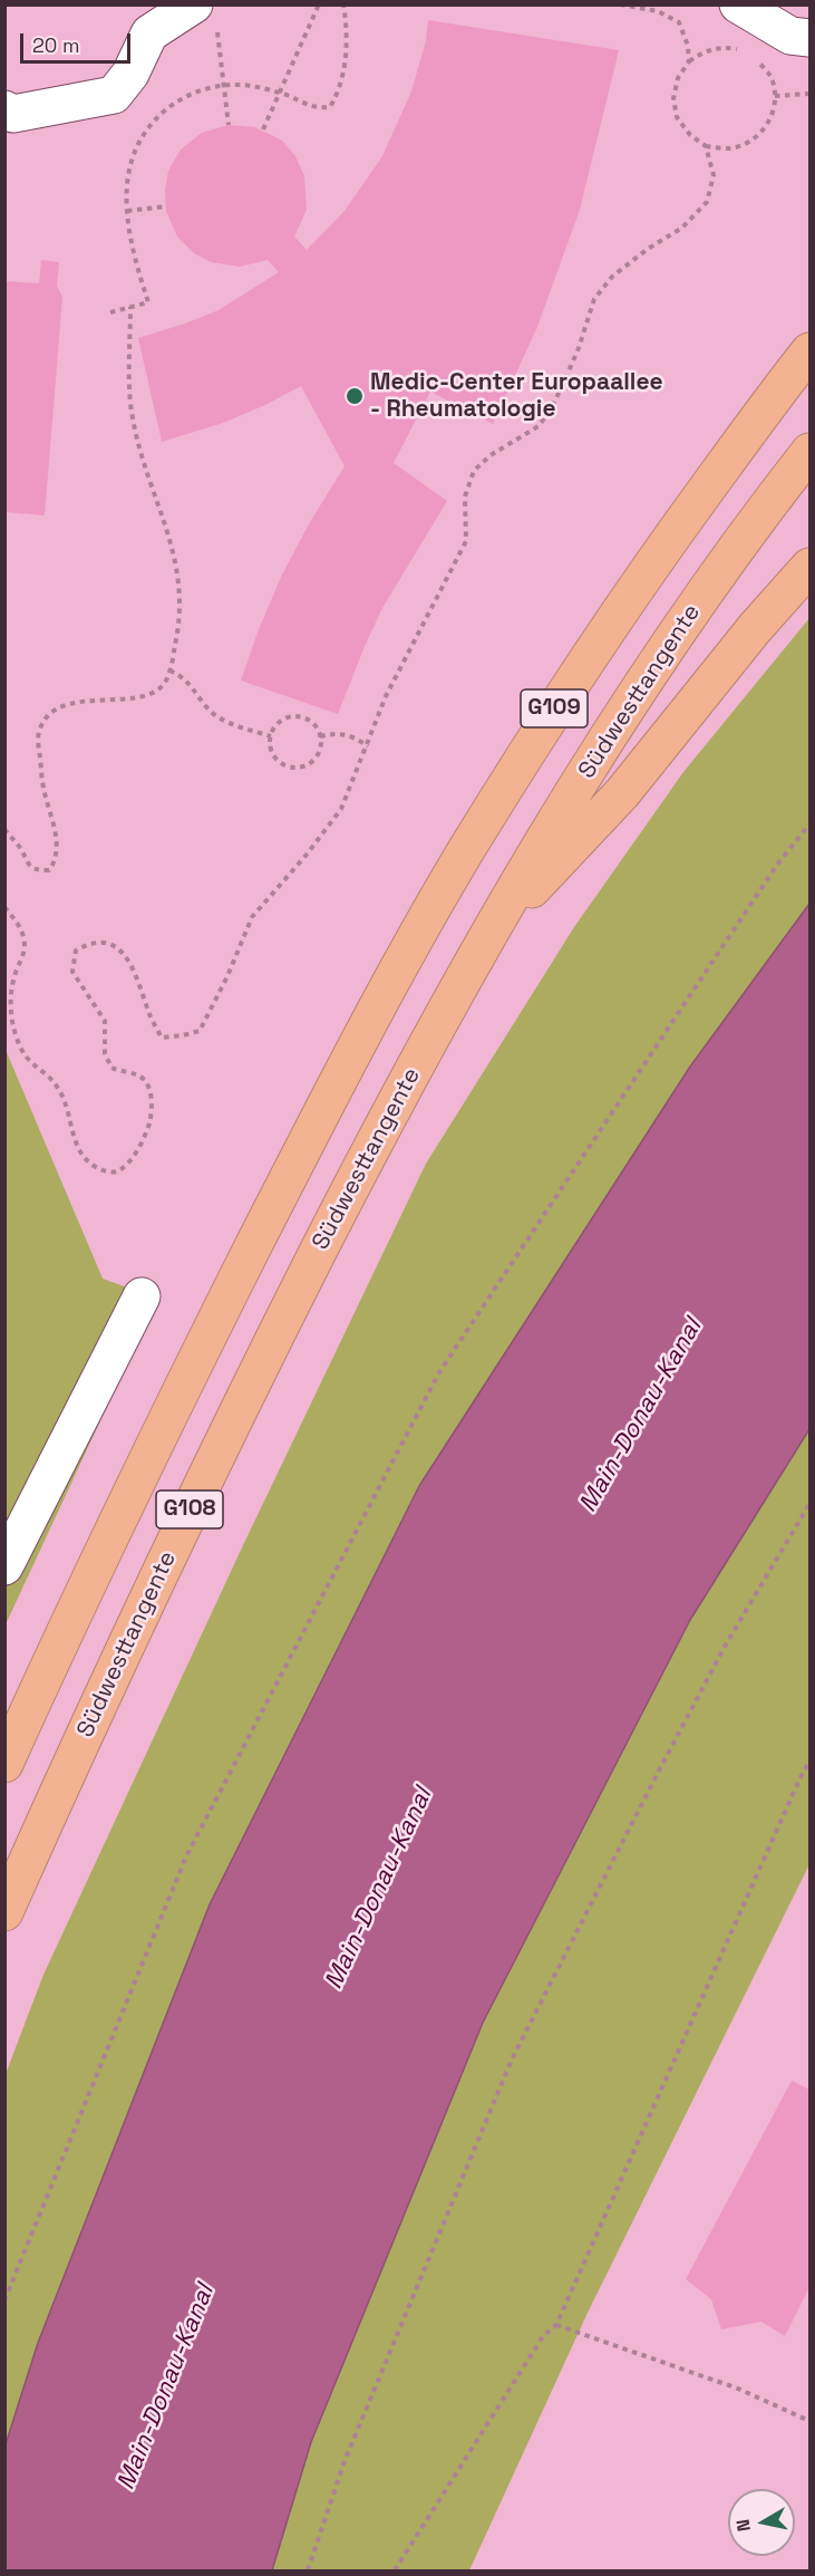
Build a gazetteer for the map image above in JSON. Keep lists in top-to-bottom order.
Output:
{
  "streets": {
    "highway": ["Südwesttangente", "G109", "G108"]
  },
  "crossings": [
    ["G109", "G108"]
  ],
  "water": ["Main-Donau-Kanal"],
  "places": ["Medic-Center Europaallee - Rheumatologie"],
  "scale_bar": "20 m",
  "north": "left"
}
